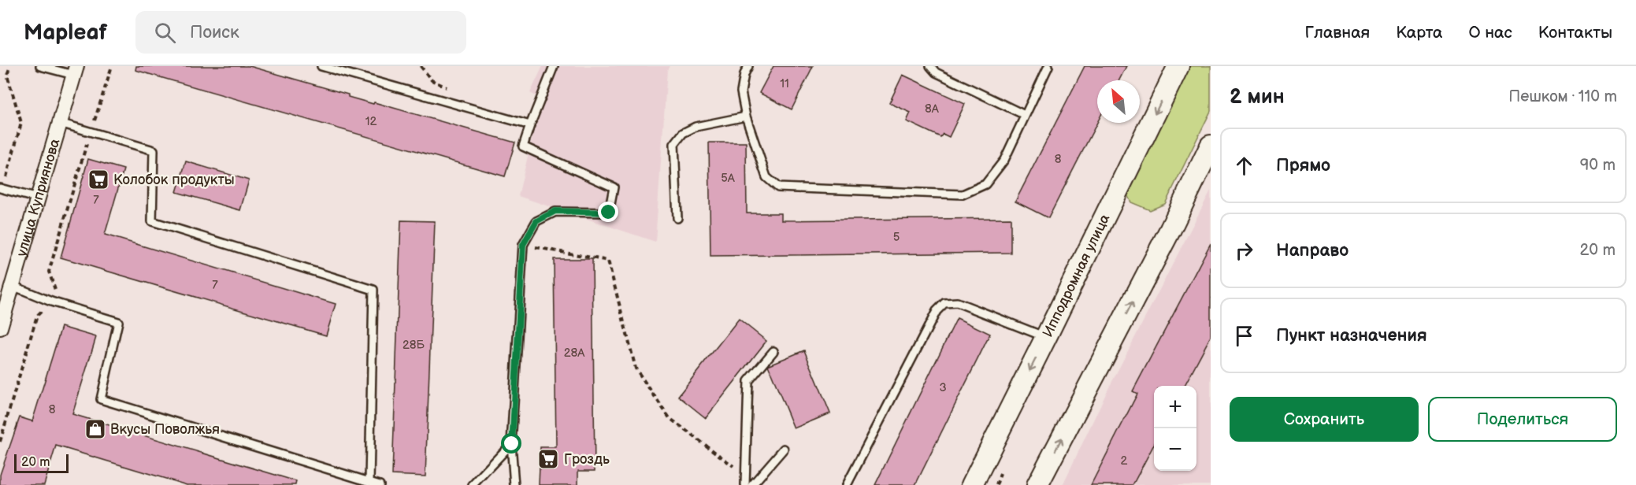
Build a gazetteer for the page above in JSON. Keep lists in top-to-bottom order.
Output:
{
  "streets": {
    "street": ["улица Куприянова", "Ипподромная улица"]
  },
  "places": {
    "supermarket": ["Колобок продукты", "Гроздь"],
    "shop": ["Вкусы Поволжья"]
  },
  "house_numbers": [
    "11",
    "8А",
    "12",
    "8",
    "5А",
    "7",
    "5",
    "7",
    "28Б",
    "28А",
    "3",
    "8",
    "2"
  ],
  "scale_bar": "20 m",
  "north": "top left",
  "page": {
    "header": "Mapleaf",
    "search": "Поиск",
    "nav": [
      "Главная",
      "Карта",
      "О нас",
      "Контакты"
    ],
    "heading": ["2 мин", "Пешком · 110 m"],
    "list": [
      ["Прямо", "90 m"],
      ["Направо", "20 m"],
      "Пункт назначения"
    ],
    "buttons": ["Сохранить", "Поделиться"],
    "map_buttons": ["+", "−"],
    "scale": "20 m"
  }
}
